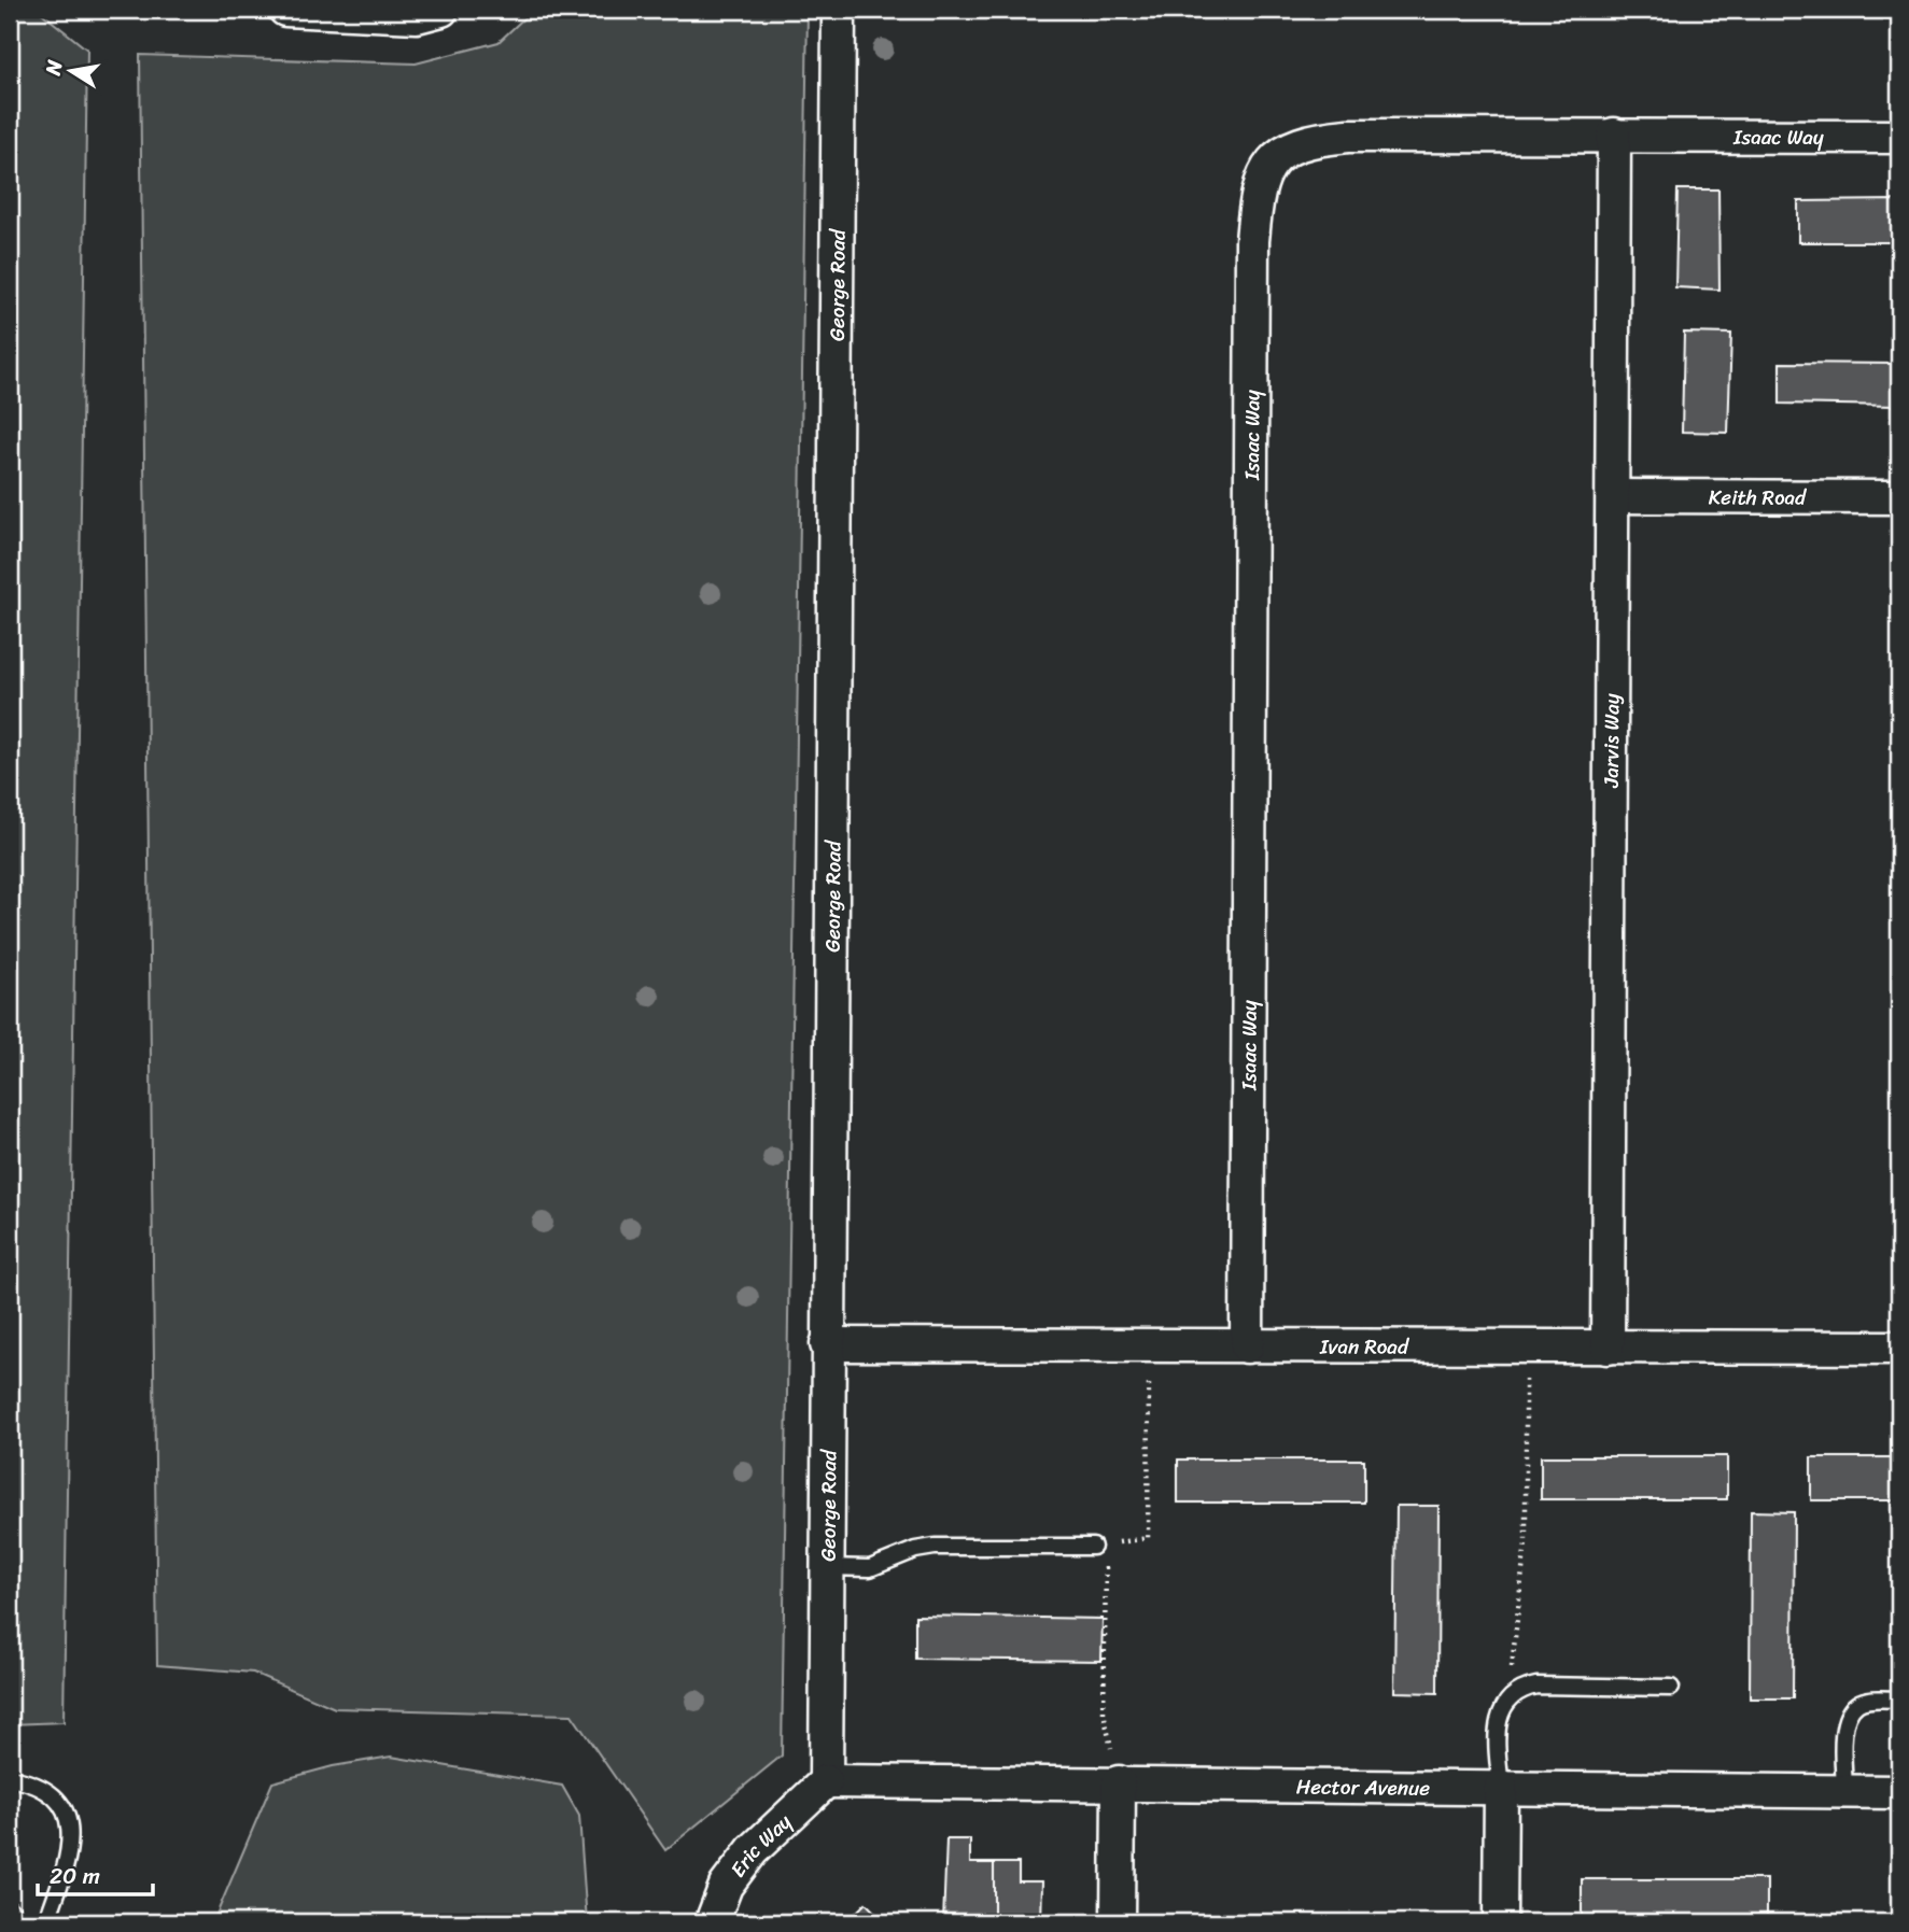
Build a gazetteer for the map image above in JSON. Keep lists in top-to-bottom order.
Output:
{
  "streets": {
    "street": [
      "Isaac Way",
      "George Road",
      "Keith Road",
      "Jarvis Way",
      "Ivan Road",
      "Hector Avenue",
      "Eric Way"
    ]
  },
  "crossings": [
    ["Isaac Way", "Jarvis Way"],
    ["Isaac Way", "Ivan Road"],
    ["George Road", "Ivan Road"],
    ["George Road", "Hector Avenue"],
    ["George Road", "Eric Way"],
    ["Keith Road", "Jarvis Way"],
    ["Jarvis Way", "Ivan Road"],
    ["Hector Avenue", "Eric Way"]
  ],
  "scale_bar": "20 m",
  "north": "left"
}
